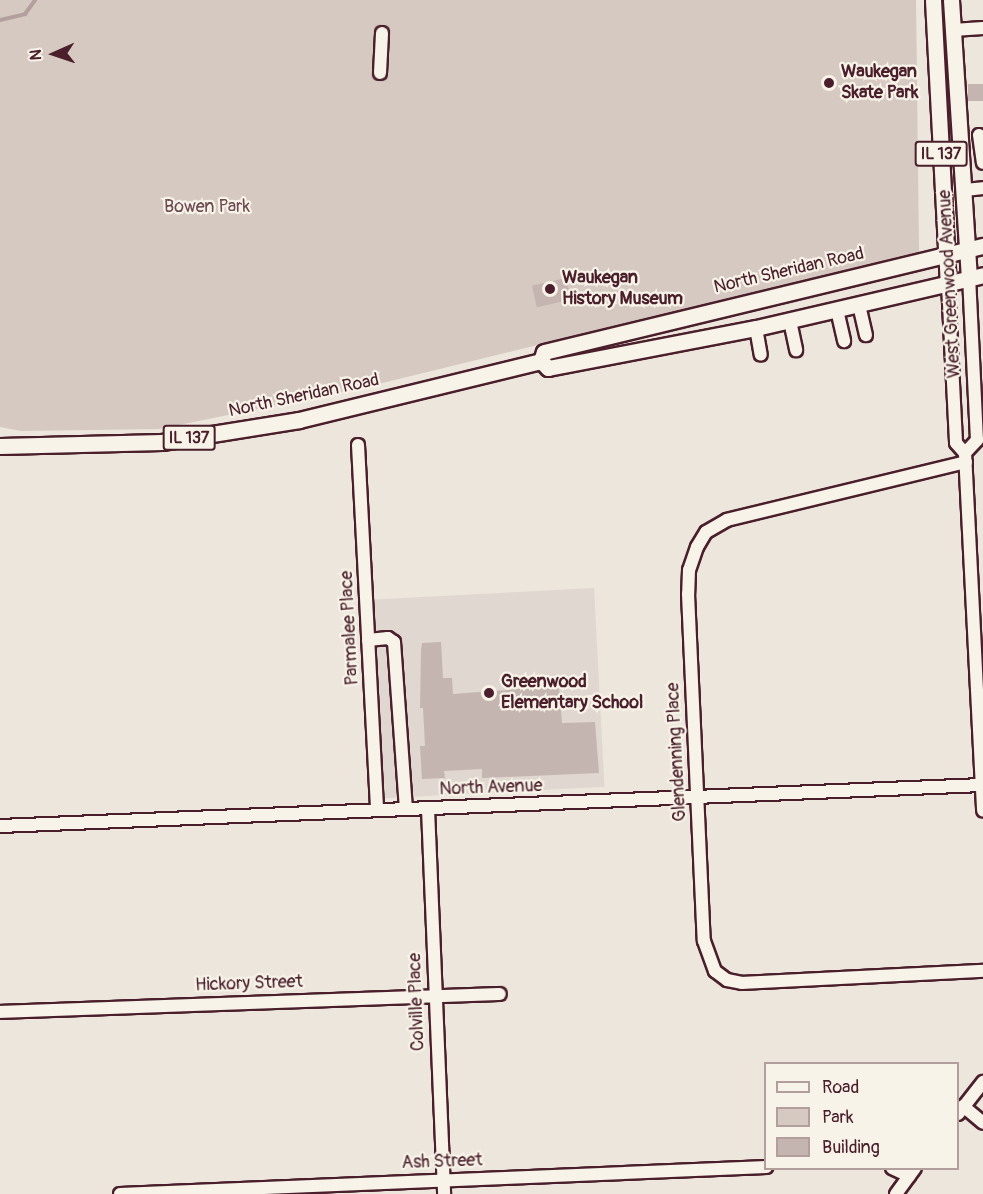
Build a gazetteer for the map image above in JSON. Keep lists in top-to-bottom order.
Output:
{
  "streets": {
    "main road": ["IL 137", "North Sheridan Road", "West Greenwood Avenue"],
    "street": [
      "Parmalee Place",
      "Glendenning Place",
      "North Avenue",
      "Hickory Street",
      "Colville Place",
      "Ash Street"
    ]
  },
  "crossings": [
    ["IL 137", "North Sheridan Road"],
    ["North Sheridan Road", "West Greenwood Avenue"],
    ["West Greenwood Avenue", "Glendenning Place"],
    ["West Greenwood Avenue", "North Avenue"],
    ["Parmalee Place", "North Avenue"],
    ["Glendenning Place", "North Avenue"],
    ["North Avenue", "Colville Place"],
    ["Hickory Street", "Colville Place"],
    ["Colville Place", "Ash Street"]
  ],
  "parks": ["Bowen Park"],
  "places": ["Waukegan Skate Park", "Waukegan History Museum", "Greenwood Elementary School"],
  "legend": ["Road", "Park", "Building"],
  "north": "left"
}
